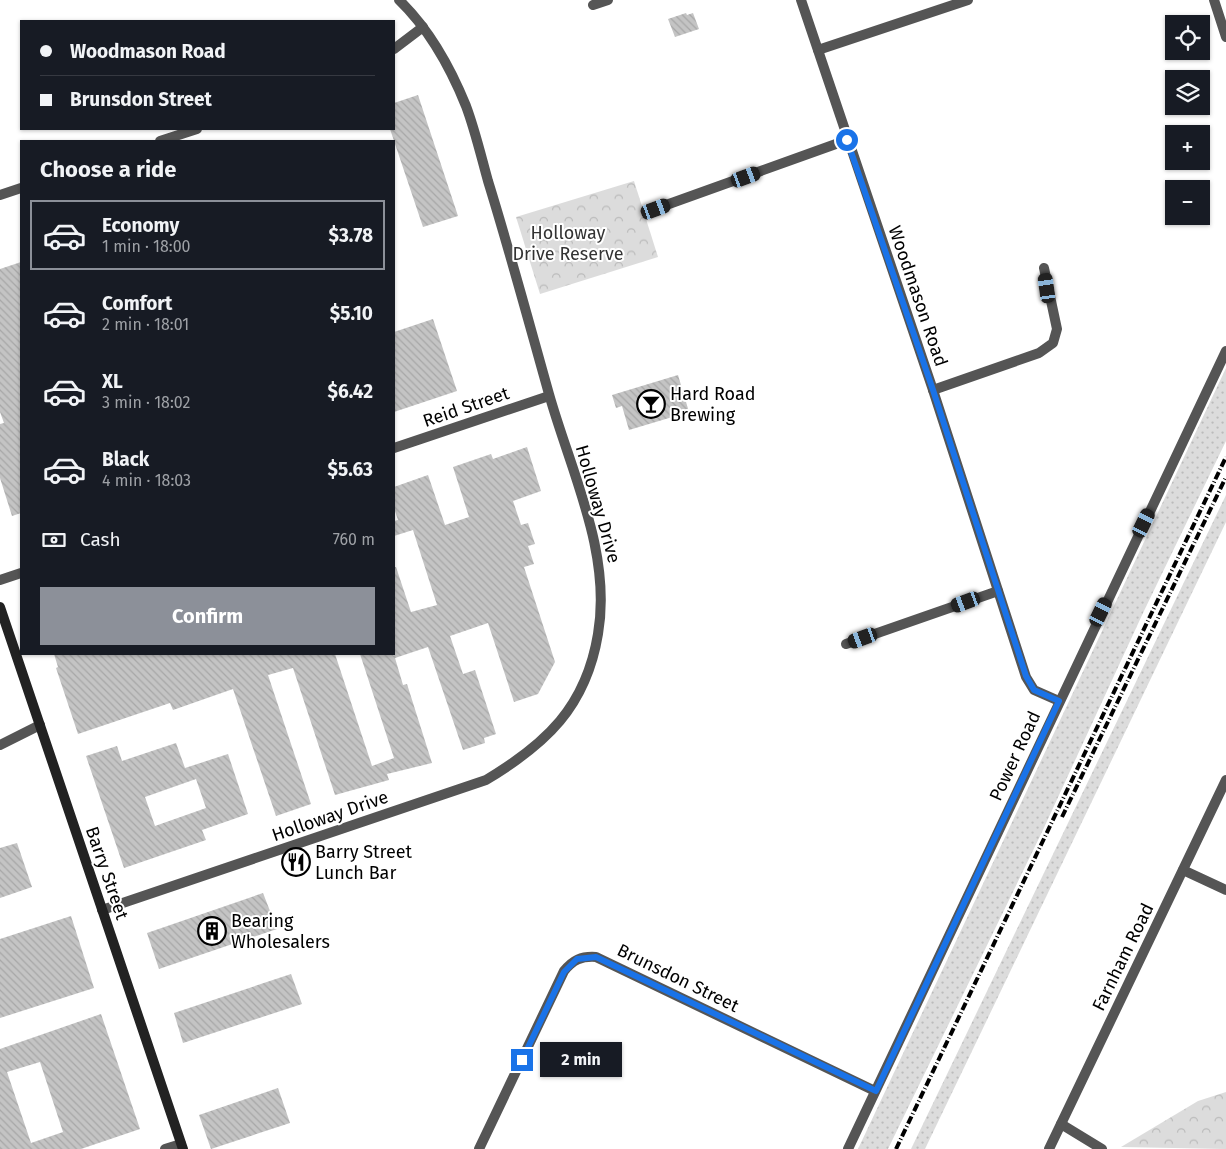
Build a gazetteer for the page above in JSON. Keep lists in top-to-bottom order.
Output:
{
  "streets": {
    "main road": ["Barry Street"],
    "street": [
      "Woodmason Road",
      "Reid Street",
      "Holloway Drive",
      "Power Road",
      "Farnham Road",
      "Brunsdon Street"
    ]
  },
  "crossings": [
    ["Woodmason Road", "Power Road"],
    ["Reid Street", "Holloway Drive"],
    ["Holloway Drive", "Barry Street"],
    ["Power Road", "Brunsdon Street"]
  ],
  "parks": ["Holloway Drive Reserve"],
  "places": {
    "bar": ["Hard Road Brewing"],
    "restaurant": ["Barry Street Lunch Bar"],
    "building": ["Bearing Wholesalers"]
  },
  "page": {
    "map_buttons": ["+", "−"],
    "banner": ["Woodmason Road", "Brunsdon Street"],
    "heading": "Choose a ride",
    "list": [
      {
        "name": "Economy",
        "note": "1 min · 18:00",
        "value": "$3.78"
      },
      {
        "name": "Comfort",
        "note": "2 min · 18:01",
        "value": "$5.10"
      },
      {
        "name": "XL",
        "note": "3 min · 18:02",
        "value": "$6.42"
      },
      {
        "name": "Black",
        "note": "4 min · 18:03",
        "value": "$5.63"
      }
    ],
    "pay": ["Cash", "760 m"],
    "buttons": "Confirm",
    "bubble": "2 min"
  }
}
